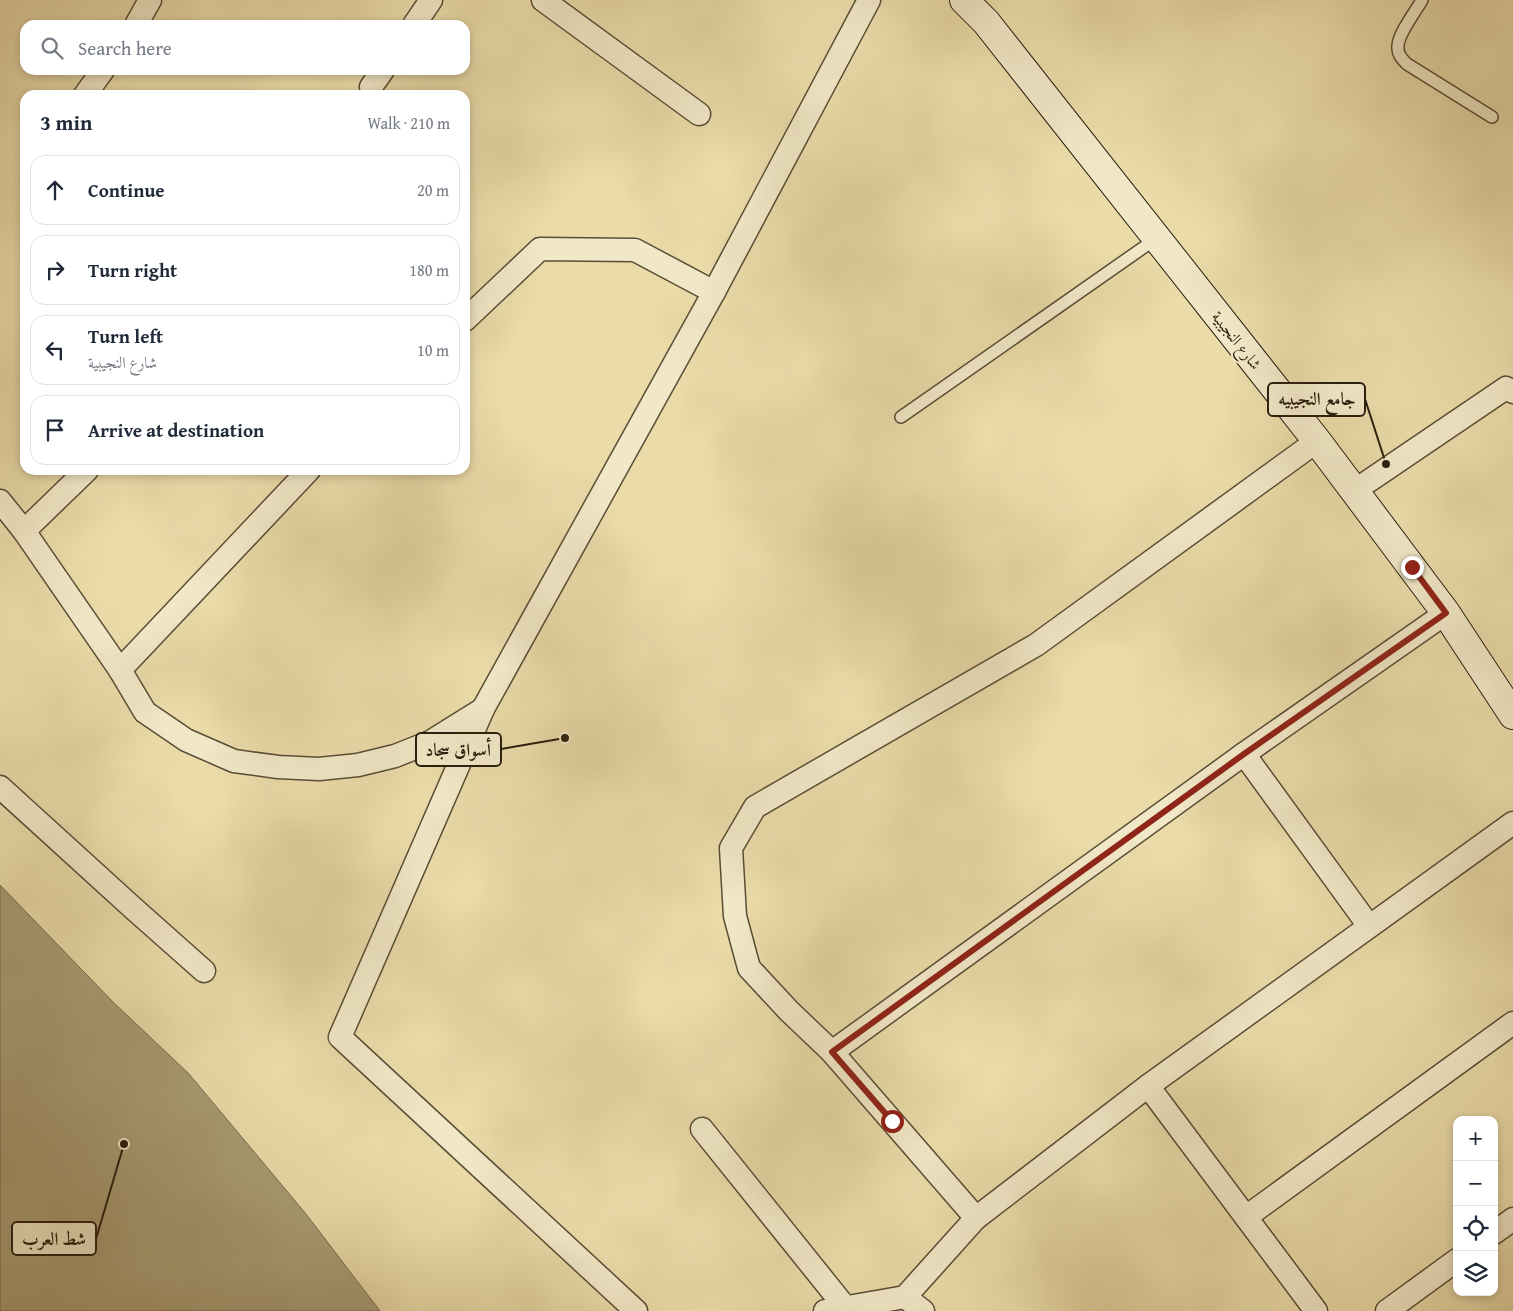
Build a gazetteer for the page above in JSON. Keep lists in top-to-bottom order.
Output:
{
  "streets": {
    "main road": ["شارع النجيبية"]
  },
  "places": ["جامع النجيبيه", "أسواق سجاد", "شط العرب"],
  "page": {
    "search": "Search here",
    "heading": ["3 min", "Walk · 210 m"],
    "list": [
      ["Continue", "20 m"],
      ["Turn right", "180 m"],
      ["Turn left", "شارع النجيبية", "10 m"],
      "Arrive at destination"
    ],
    "map_buttons": ["+", "−"]
  }
}
